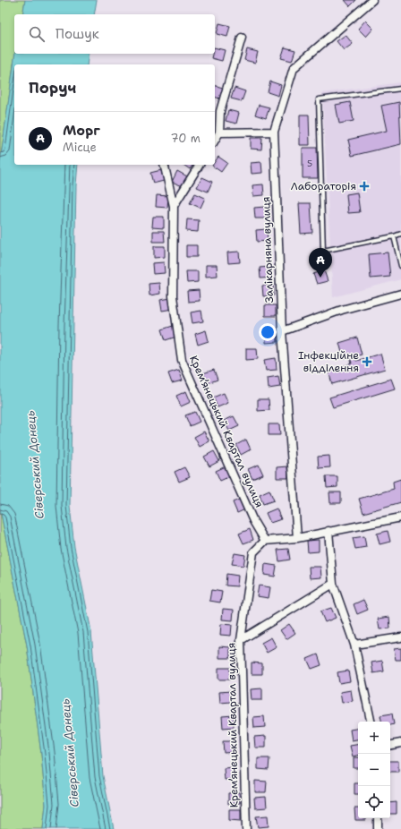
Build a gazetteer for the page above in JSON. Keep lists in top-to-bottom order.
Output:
{
  "streets": {
    "street": ["Залікарняна вулиця", "Крем’янецький Квартал вулиця"]
  },
  "water": ["Сіверський Донець"],
  "places": {
    "health": ["Лабораторія", "Інфекційне відділення"]
  },
  "house_numbers": ["5"],
  "page": {
    "search": "Пошук",
    "heading": "Поруч",
    "list": [
      {
        "mark": "A",
        "name": "Морг",
        "note": "Місце",
        "value": "70 m"
      }
    ],
    "pins": "A",
    "map_buttons": ["+", "−"]
  }
}
